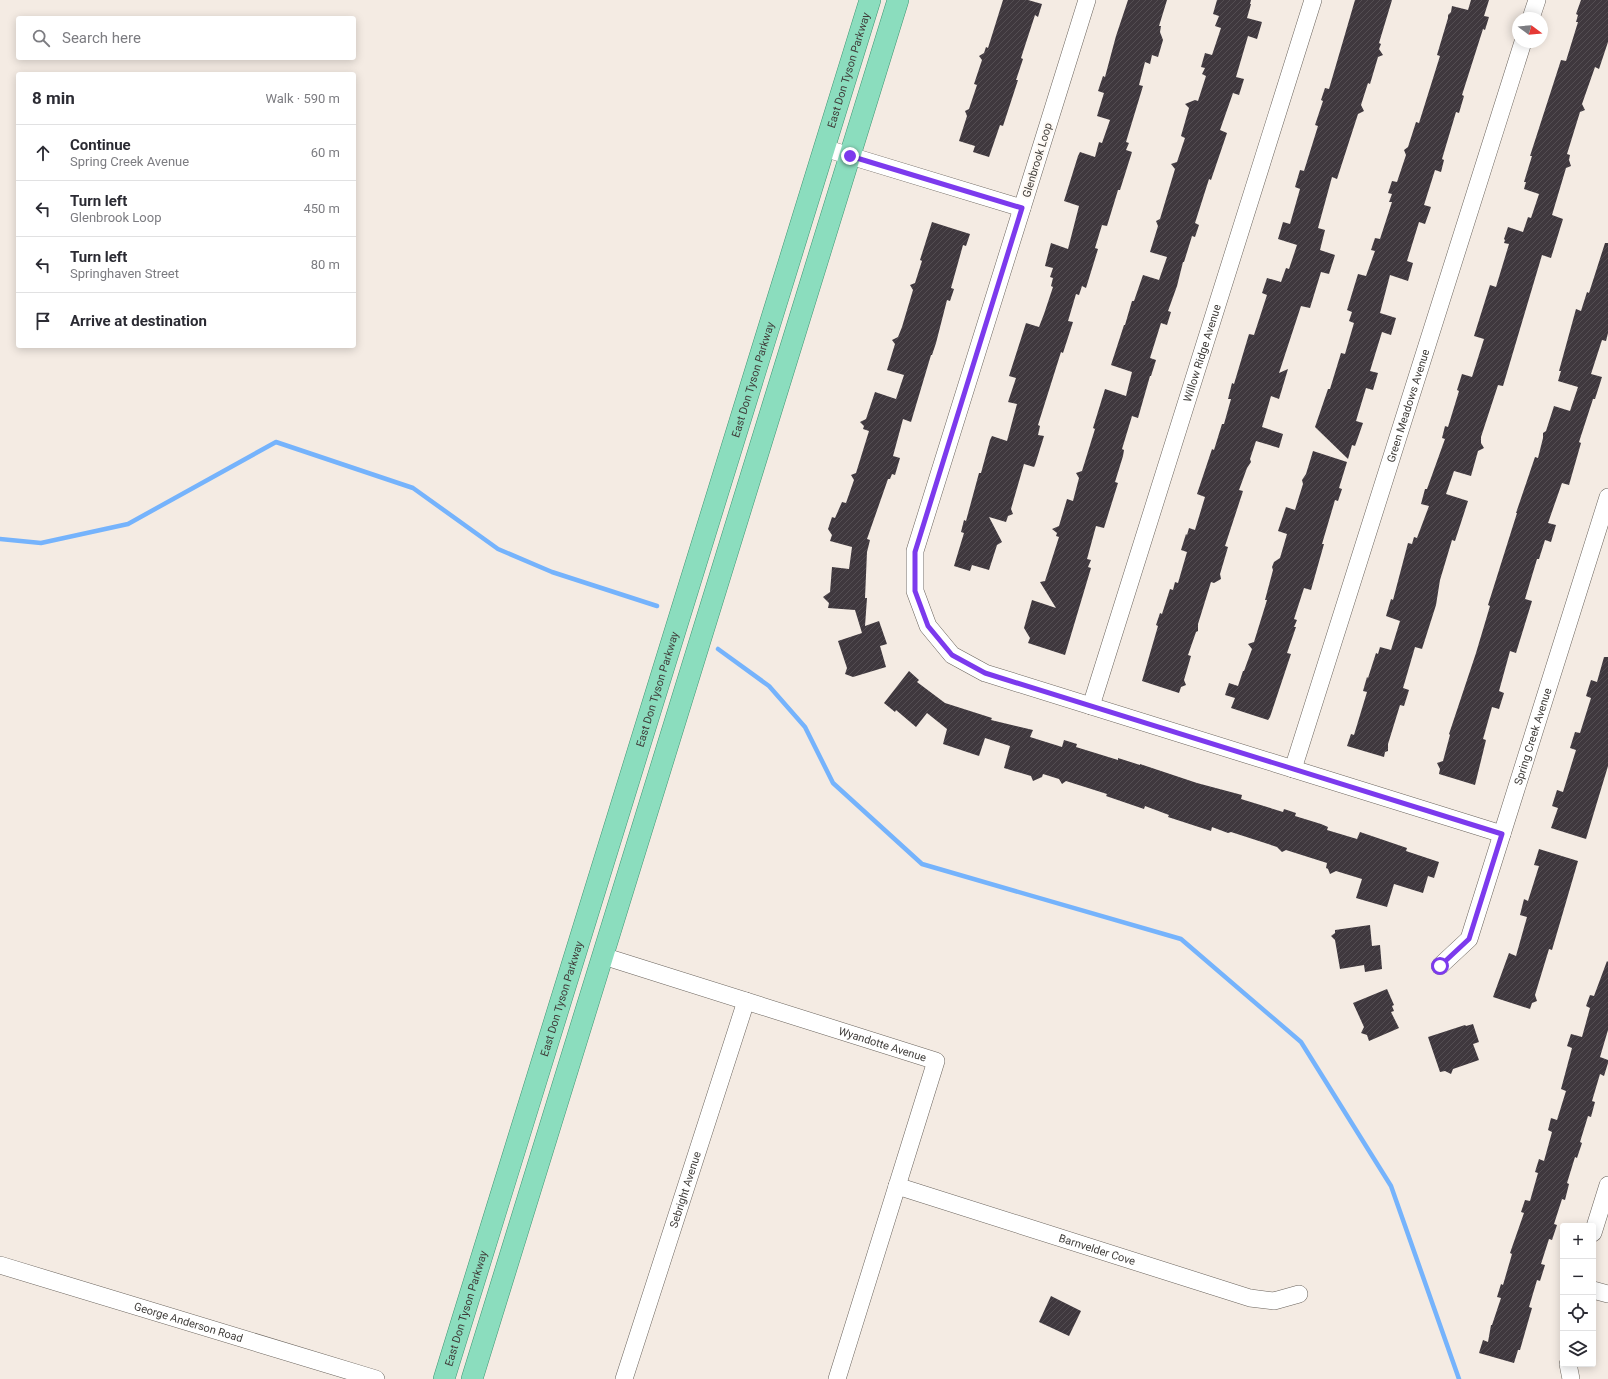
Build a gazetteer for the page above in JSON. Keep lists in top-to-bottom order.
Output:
{
  "streets": {
    "main road": ["East Don Tyson Parkway"],
    "street": [
      "Glenbrook Loop",
      "Willow Ridge Avenue",
      "Green Meadows Avenue",
      "Spring Creek Avenue",
      "Wyandotte Avenue",
      "Sebright Avenue",
      "Barnvelder Cove",
      "George Anderson Road"
    ]
  },
  "crossings": [
    ["Glenbrook Loop", "Willow Ridge Avenue"],
    ["Glenbrook Loop", "Green Meadows Avenue"],
    ["Glenbrook Loop", "Spring Creek Avenue"],
    ["Wyandotte Avenue", "Sebright Avenue"],
    ["Wyandotte Avenue", "Barnvelder Cove"]
  ],
  "north": "right",
  "page": {
    "search": "Search here",
    "heading": ["8 min", "Walk · 590 m"],
    "list": [
      ["Continue", "Spring Creek Avenue", "60 m"],
      ["Turn left", "Glenbrook Loop", "450 m"],
      ["Turn left", "Springhaven Street", "80 m"],
      "Arrive at destination"
    ],
    "map_buttons": ["+", "−"]
  }
}
